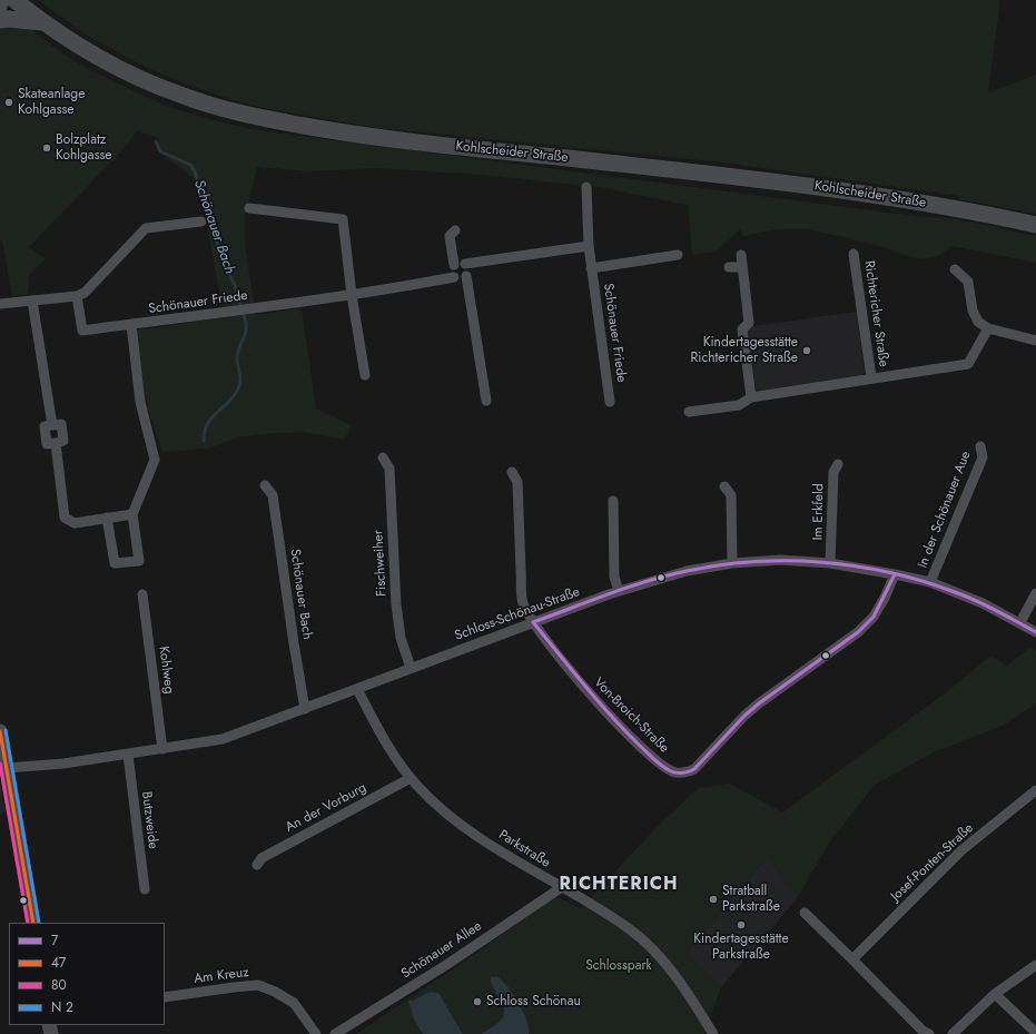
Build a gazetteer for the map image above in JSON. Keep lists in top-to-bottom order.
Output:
{
  "streets": {
    "main road": ["Kohlscheider Straße"],
    "street": [
      "Schönauer Friede",
      "Richtericher Straße",
      "In der Schönauer Aue",
      "Im Erkfeld",
      "Fischweiher",
      "Schönauer Bach",
      "Schloss-Schönau-Straße",
      "Kohlweg",
      "Von-Broich-Straße",
      "An der Vorburg",
      "Butzweide",
      "Parkstraße",
      "Josef-Ponten-Straße",
      "Schönauer Allee",
      "Am Kreuz"
    ]
  },
  "crossings": [
    ["In der Schönauer Aue", "Schloss-Schönau-Straße"],
    ["Im Erkfeld", "Schloss-Schönau-Straße"],
    ["Fischweiher", "Schloss-Schönau-Straße"],
    ["Schönauer Bach", "Schloss-Schönau-Straße"],
    ["Schloss-Schönau-Straße", "Kohlweg"],
    ["Schloss-Schönau-Straße", "Von-Broich-Straße"],
    ["Schloss-Schönau-Straße", "Butzweide"],
    ["Schloss-Schönau-Straße", "Parkstraße"],
    ["An der Vorburg", "Parkstraße"],
    ["Parkstraße", "Schönauer Allee"]
  ],
  "districts": ["RICHTERICH"],
  "water": ["Schönauer Bach"],
  "parks": ["Schlosspark"],
  "places": [
    "Skateanlage Kohlgasse",
    "Bolzplatz Kohlgasse",
    "Kindertagesstätte Richtericher Straße",
    "Stratball Parkstraße",
    "Kindertagesstätte Parkstraße",
    "Schloss Schönau"
  ],
  "lines": ["transit line 7", "transit line 47", "transit line 80"],
  "legend": [
    "7",
    "47",
    "80",
    "N 2"
  ]
}
